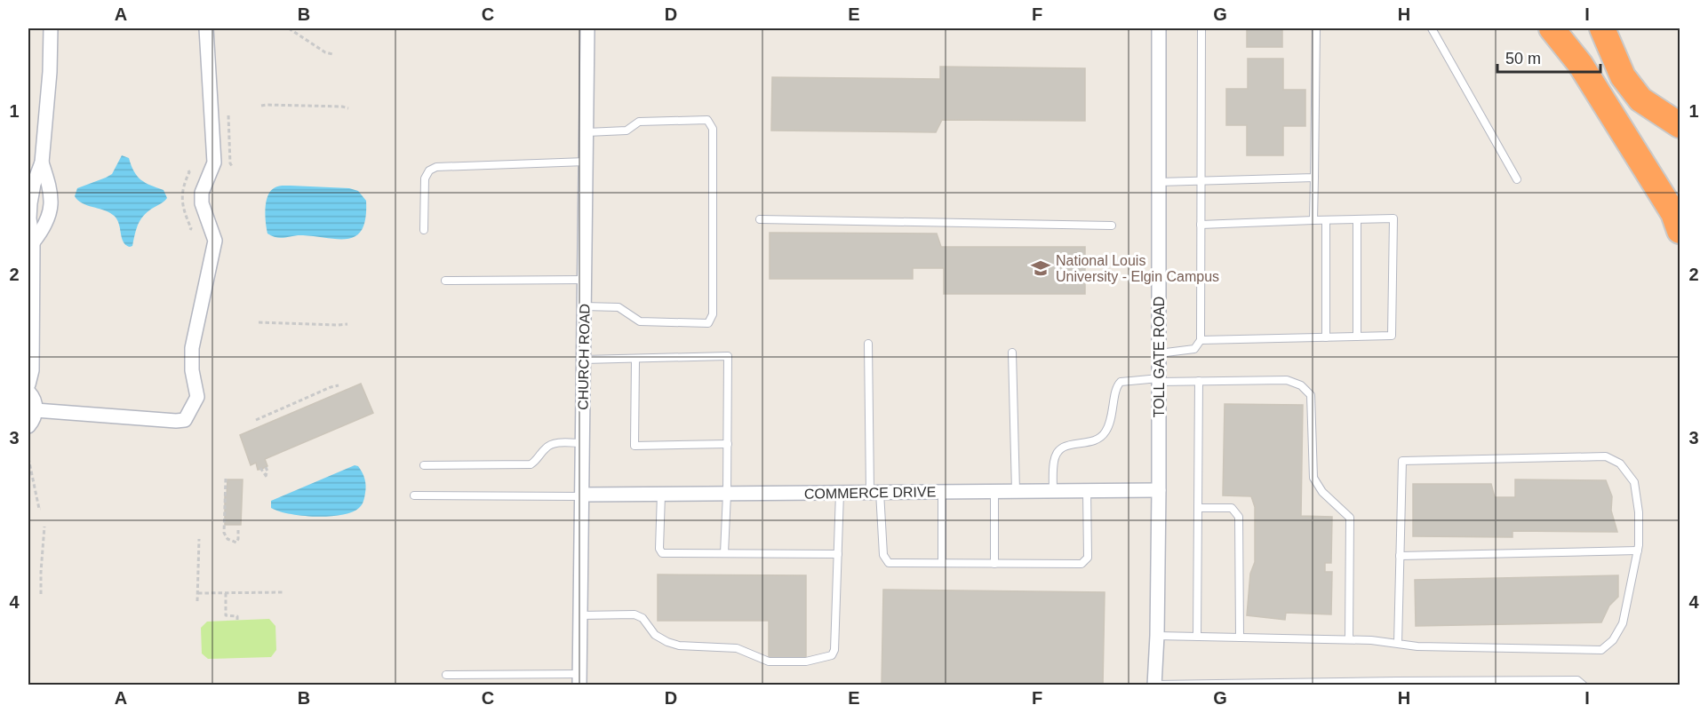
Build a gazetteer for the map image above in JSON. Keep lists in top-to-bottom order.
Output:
{
  "streets": {
    "street": ["CHURCH ROAD", "TOLL GATE ROAD", "COMMERCE DRIVE"]
  },
  "crossings": [
    ["CHURCH ROAD", "COMMERCE DRIVE"],
    ["TOLL GATE ROAD", "COMMERCE DRIVE"]
  ],
  "places": {
    "school or university": ["National Louis University - Elgin Campus"]
  },
  "scale_bar": "50 m",
  "grid": {
    "columns": [
      "A",
      "B",
      "C",
      "D",
      "E",
      "F",
      "G",
      "H",
      "I"
    ],
    "rows": [
      "1",
      "2",
      "3",
      "4"
    ]
  }
}
